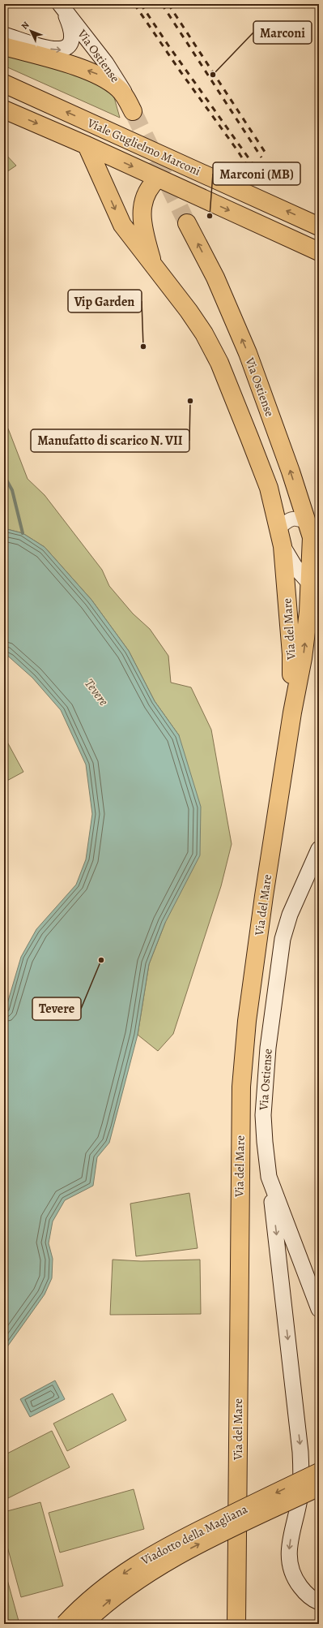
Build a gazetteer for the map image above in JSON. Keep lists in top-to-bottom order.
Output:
{
  "streets": {
    "main road": [
      "Via Ostiense",
      "Viale Guglielmo Marconi",
      "Via del Mare",
      "Viadotto della Magliana"
    ]
  },
  "crossings": [
    ["Via Ostiense", "Via del Mare"]
  ],
  "water": ["Tevere"],
  "places": [
    "Marconi",
    "Marconi (MB)",
    "Vip Garden",
    "Manufatto di scarico N. VII",
    "Tevere"
  ],
  "north": "top left"
}
